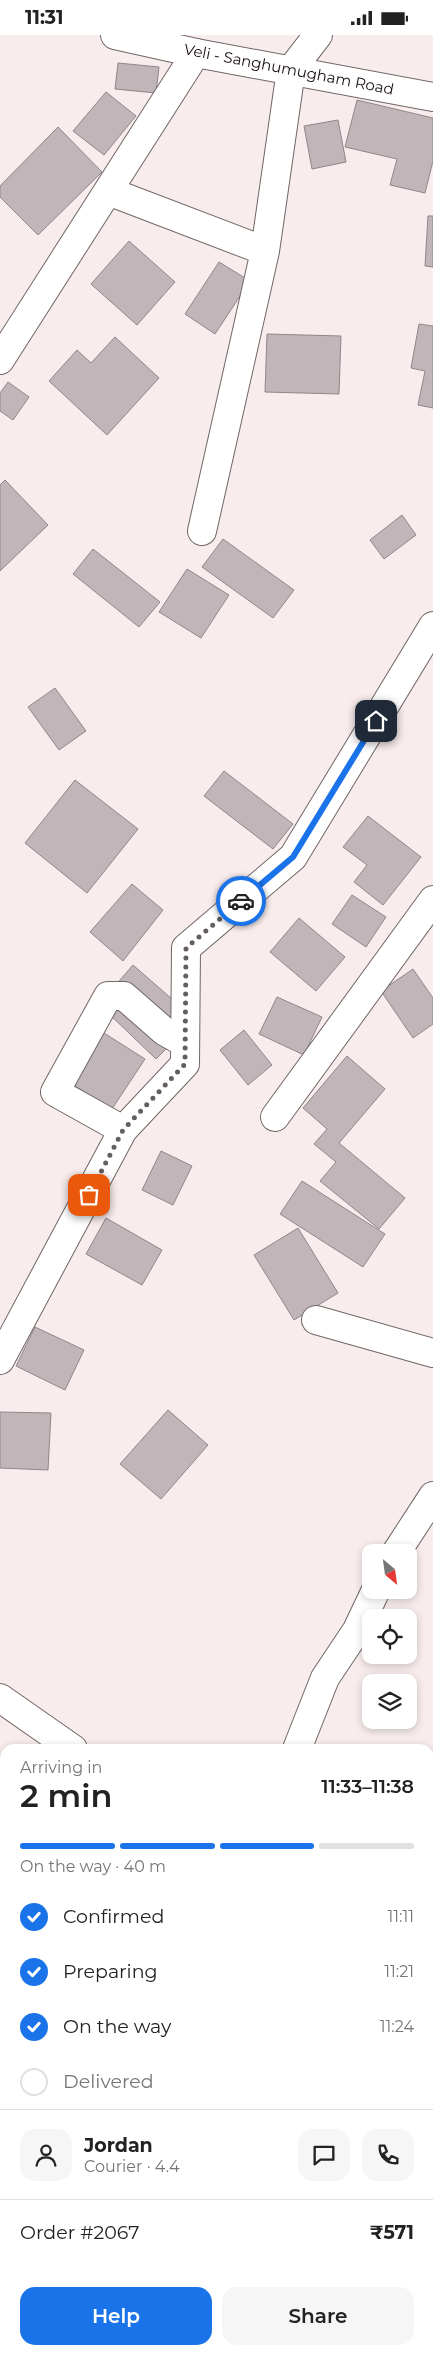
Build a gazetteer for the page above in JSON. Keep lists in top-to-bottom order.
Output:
{
  "streets": {
    "street": ["Veli - Sanghumugham Road"]
  },
  "north": "bottom right",
  "page": {
    "status": "11:31",
    "heading": ["2 min", "Arriving in", "11:33–11:38"],
    "panel": [
      "Jordan",
      "Courier · 4.4",
      "Order #2067",
      "₹571"
    ],
    "bar": "On the way · 40 m",
    "list": [
      ["Confirmed", "11:11"],
      ["Preparing", "11:21"],
      ["On the way", "11:24"],
      "Delivered"
    ],
    "buttons": ["Help", "Share"]
  }
}
